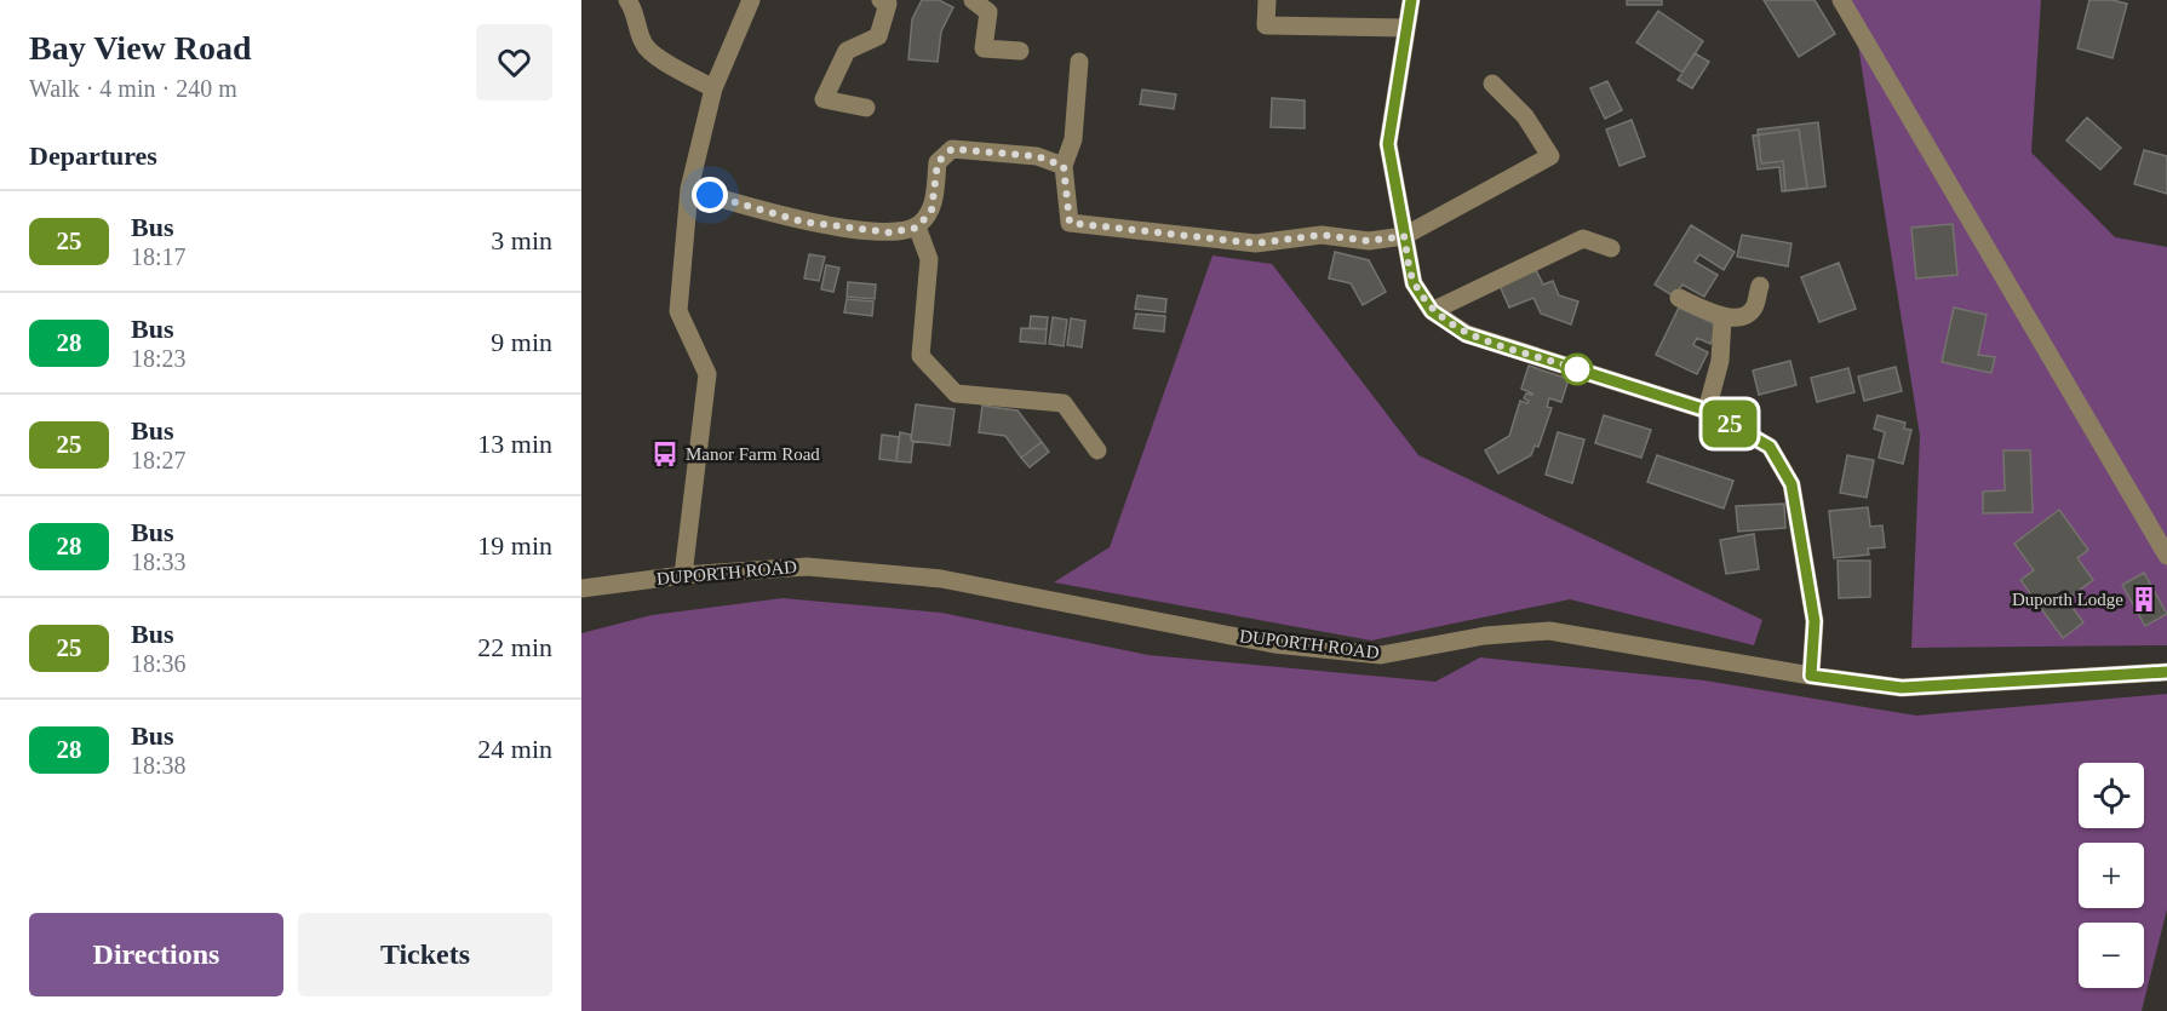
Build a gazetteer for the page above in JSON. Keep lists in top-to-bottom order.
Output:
{
  "streets": {
    "street": ["DUPORTH ROAD"]
  },
  "places": {
    "bus stop": ["Manor Farm Road"],
    "building": ["Duporth Lodge"]
  },
  "lines": ["bus line 25"],
  "page": {
    "heading": [
      ["Bay View Road", "Walk · 4 min · 240 m"],
      "Departures"
    ],
    "on_map": "25",
    "list": [
      {
        "mark": "25",
        "name": "Bus",
        "note": "18:17",
        "value": "3 min"
      },
      {
        "mark": "28",
        "name": "Bus",
        "note": "18:23",
        "value": "9 min"
      },
      {
        "mark": "25",
        "name": "Bus",
        "note": "18:27",
        "value": "13 min"
      },
      {
        "mark": "28",
        "name": "Bus",
        "note": "18:33",
        "value": "19 min"
      },
      {
        "mark": "25",
        "name": "Bus",
        "note": "18:36",
        "value": "22 min"
      },
      {
        "mark": "28",
        "name": "Bus",
        "note": "18:38",
        "value": "24 min"
      }
    ],
    "map_buttons": ["+", "−"],
    "buttons": ["Directions", "Tickets"]
  }
}
